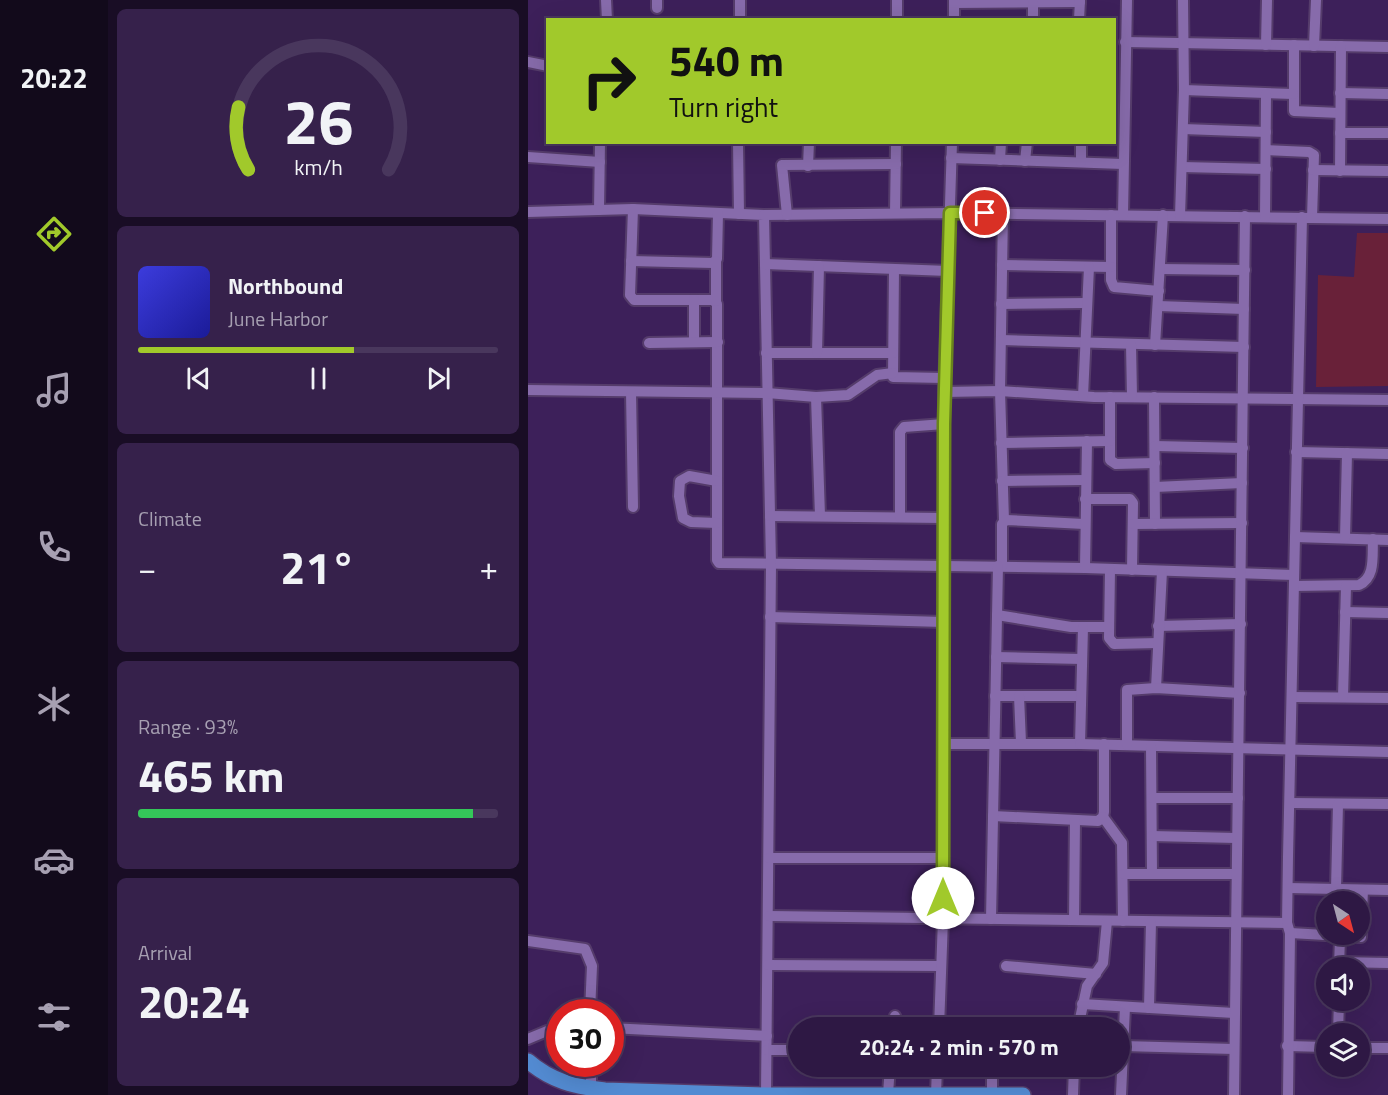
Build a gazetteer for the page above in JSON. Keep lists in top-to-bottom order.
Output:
{
  "north": "bottom right",
  "page": {
    "tabs": "20:22",
    "turn": ["540 m", "Turn right"],
    "song": ["Northbound", "June Harbor"],
    "tile": [
      "Climate",
      ["Range · 93%", "465 km"],
      ["Arrival", "20:24"]
    ],
    "heat": ["−", "21°", "+"],
    "limit": "30",
    "trip": "20:24 · 2 min · 570 m",
    "gauge": ["26", "km/h"]
  }
}
